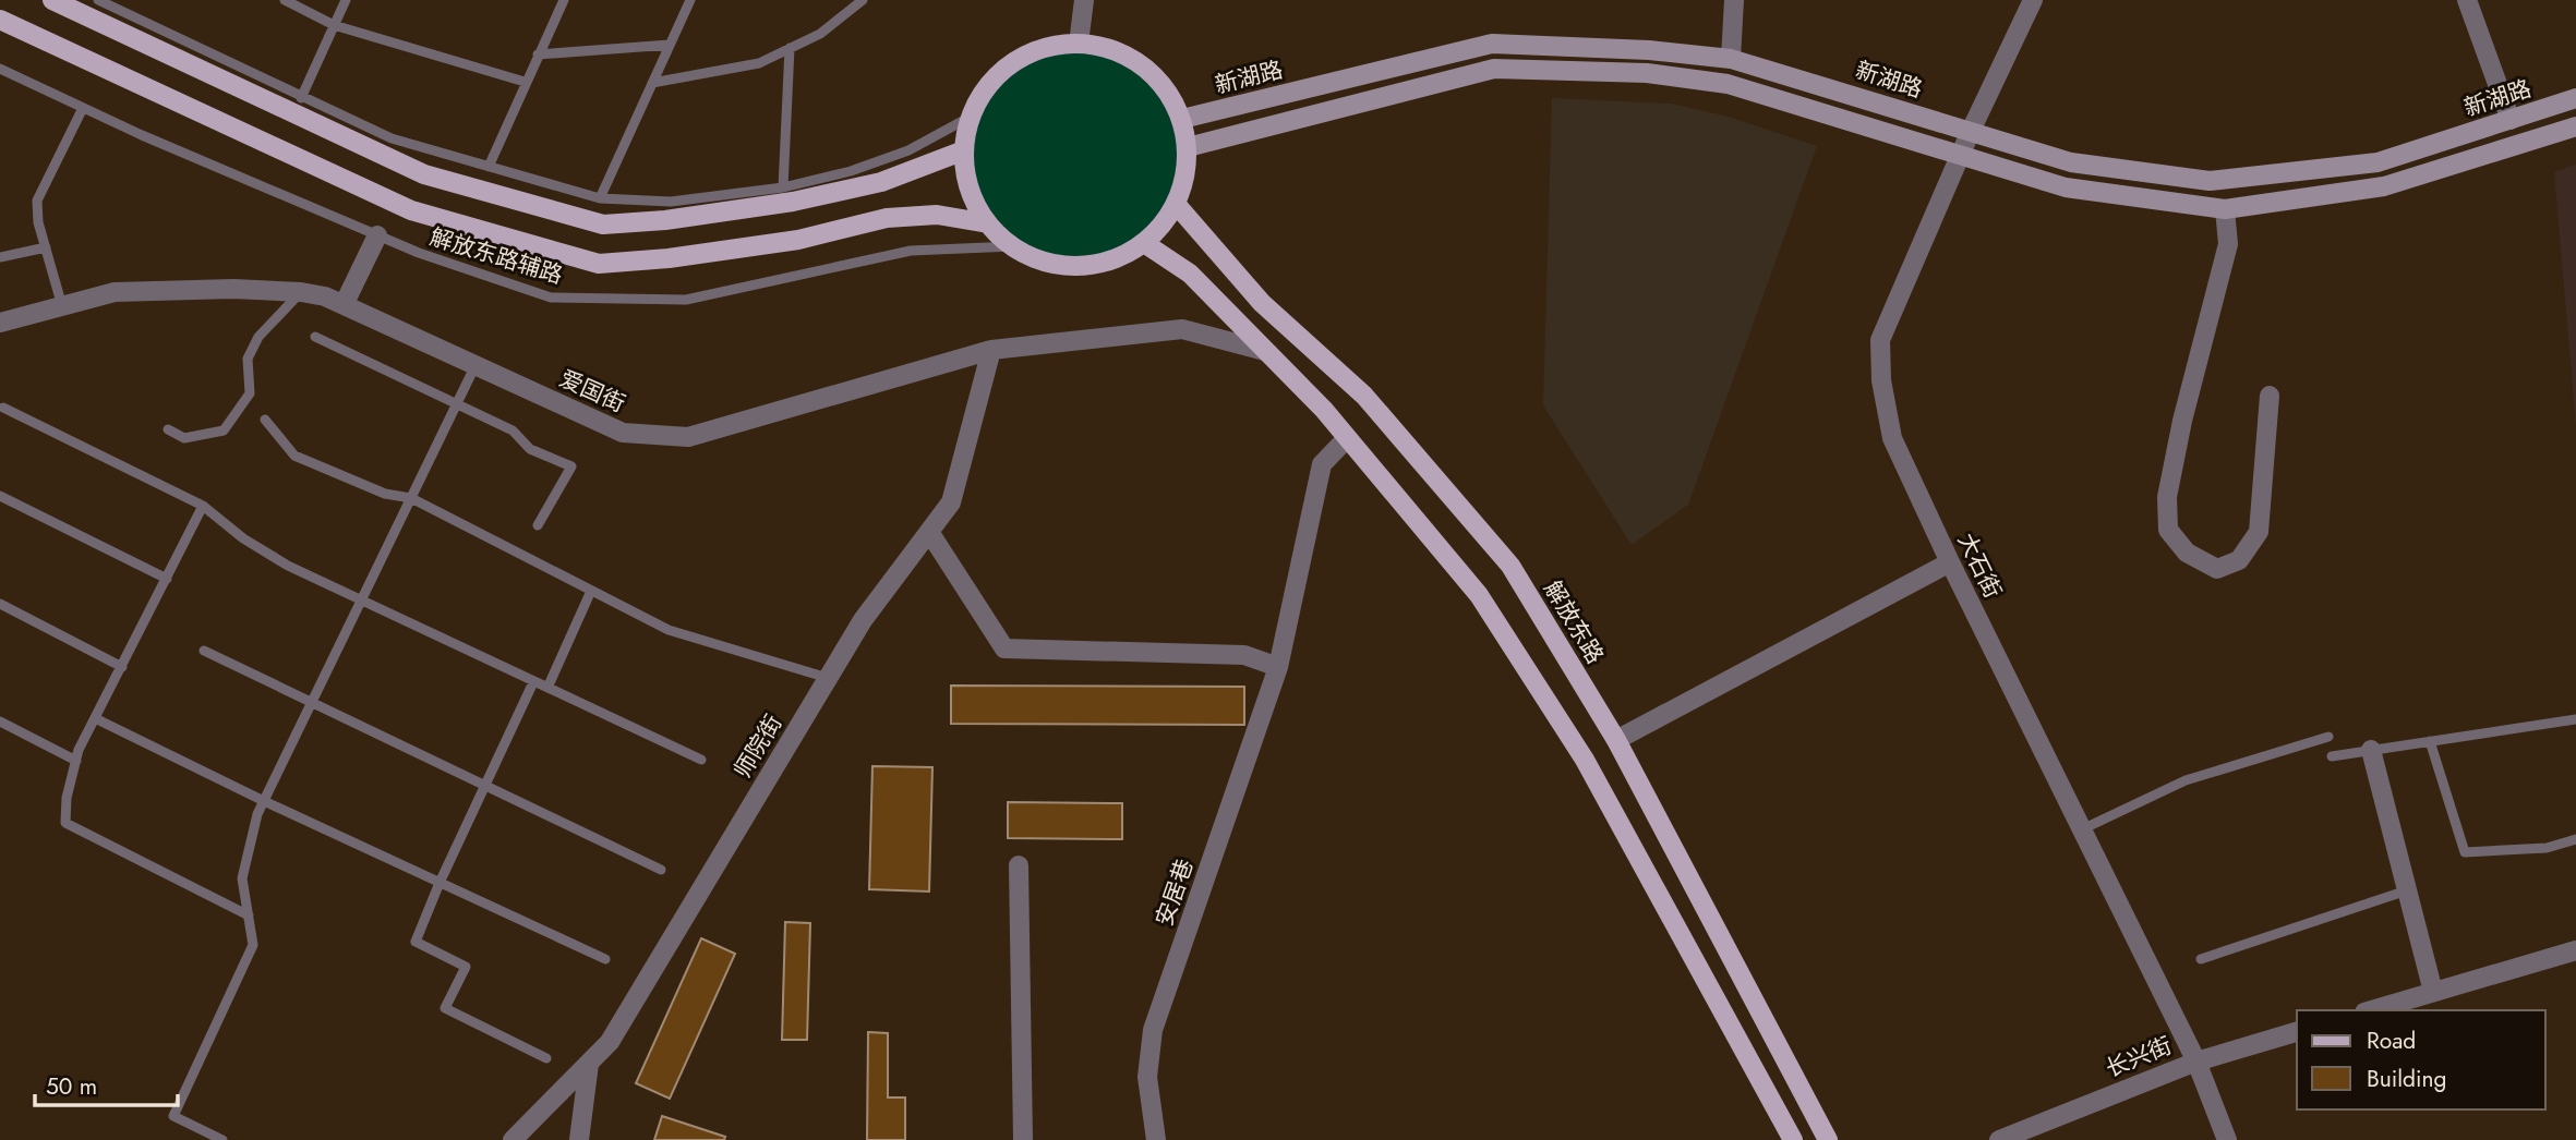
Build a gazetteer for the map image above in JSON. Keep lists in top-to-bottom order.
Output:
{
  "streets": {
    "main road": ["新湖路", "解放东路"],
    "street": [
      "爱国街",
      "大石街",
      "师院街",
      "安居巷",
      "长兴街"
    ],
    "lane": ["解放东路辅路"]
  },
  "crossings": [
    ["新湖路", "解放东路辅路"],
    ["新湖路", "大石街"],
    ["新湖路", "解放东路"],
    ["解放东路辅路", "解放东路"],
    ["爱国街", "师院街"],
    ["大石街", "长兴街"]
  ],
  "legend": ["Road", "Building"],
  "scale_bar": "50 m"
}
